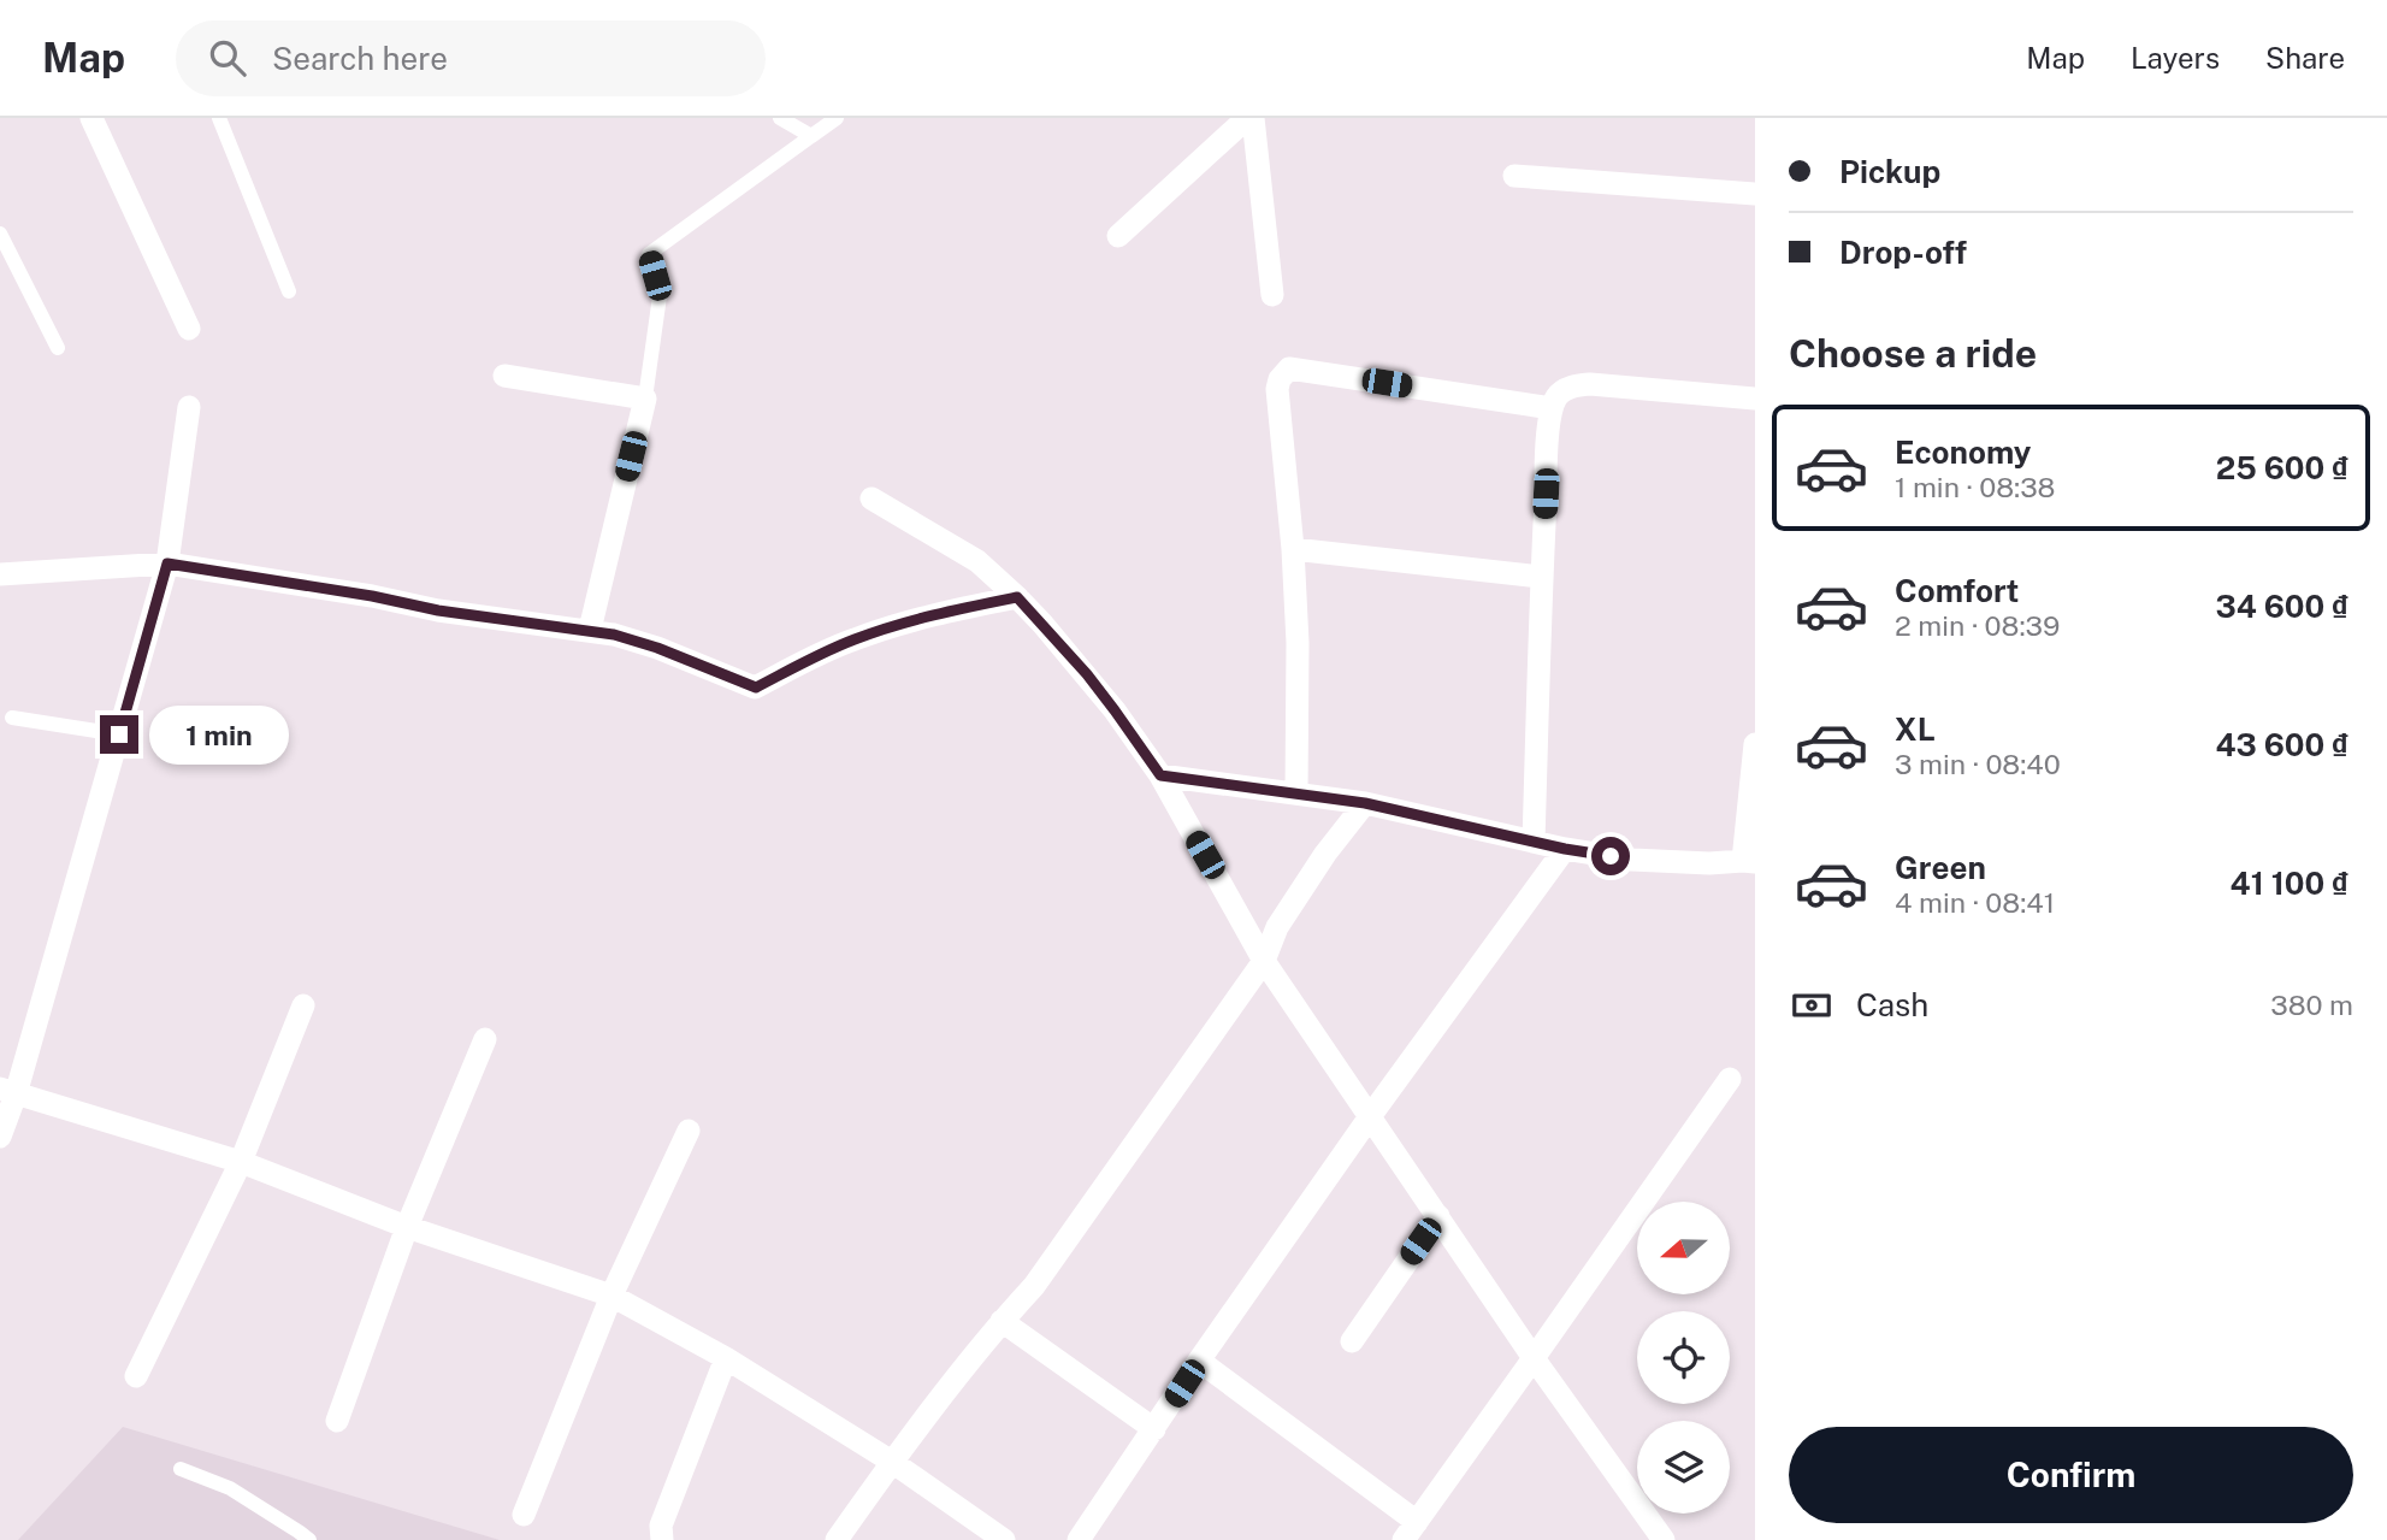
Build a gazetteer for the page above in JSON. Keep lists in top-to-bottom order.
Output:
{
  "north": "left",
  "page": {
    "header": "Map",
    "search": "Search here",
    "nav": ["Map", "Layers", "Share"],
    "banner": ["Pickup", "Drop-off"],
    "heading": "Choose a ride",
    "list": [
      {
        "name": "Economy",
        "note": "1 min · 08:38",
        "value": "25 600 ₫"
      },
      {
        "name": "Comfort",
        "note": "2 min · 08:39",
        "value": "34 600 ₫"
      },
      {
        "name": "XL",
        "note": "3 min · 08:40",
        "value": "43 600 ₫"
      },
      {
        "name": "Green",
        "note": "4 min · 08:41",
        "value": "41 100 ₫"
      }
    ],
    "bubble": "1 min",
    "pay": ["Cash", "380 m"],
    "buttons": "Confirm"
  }
}
